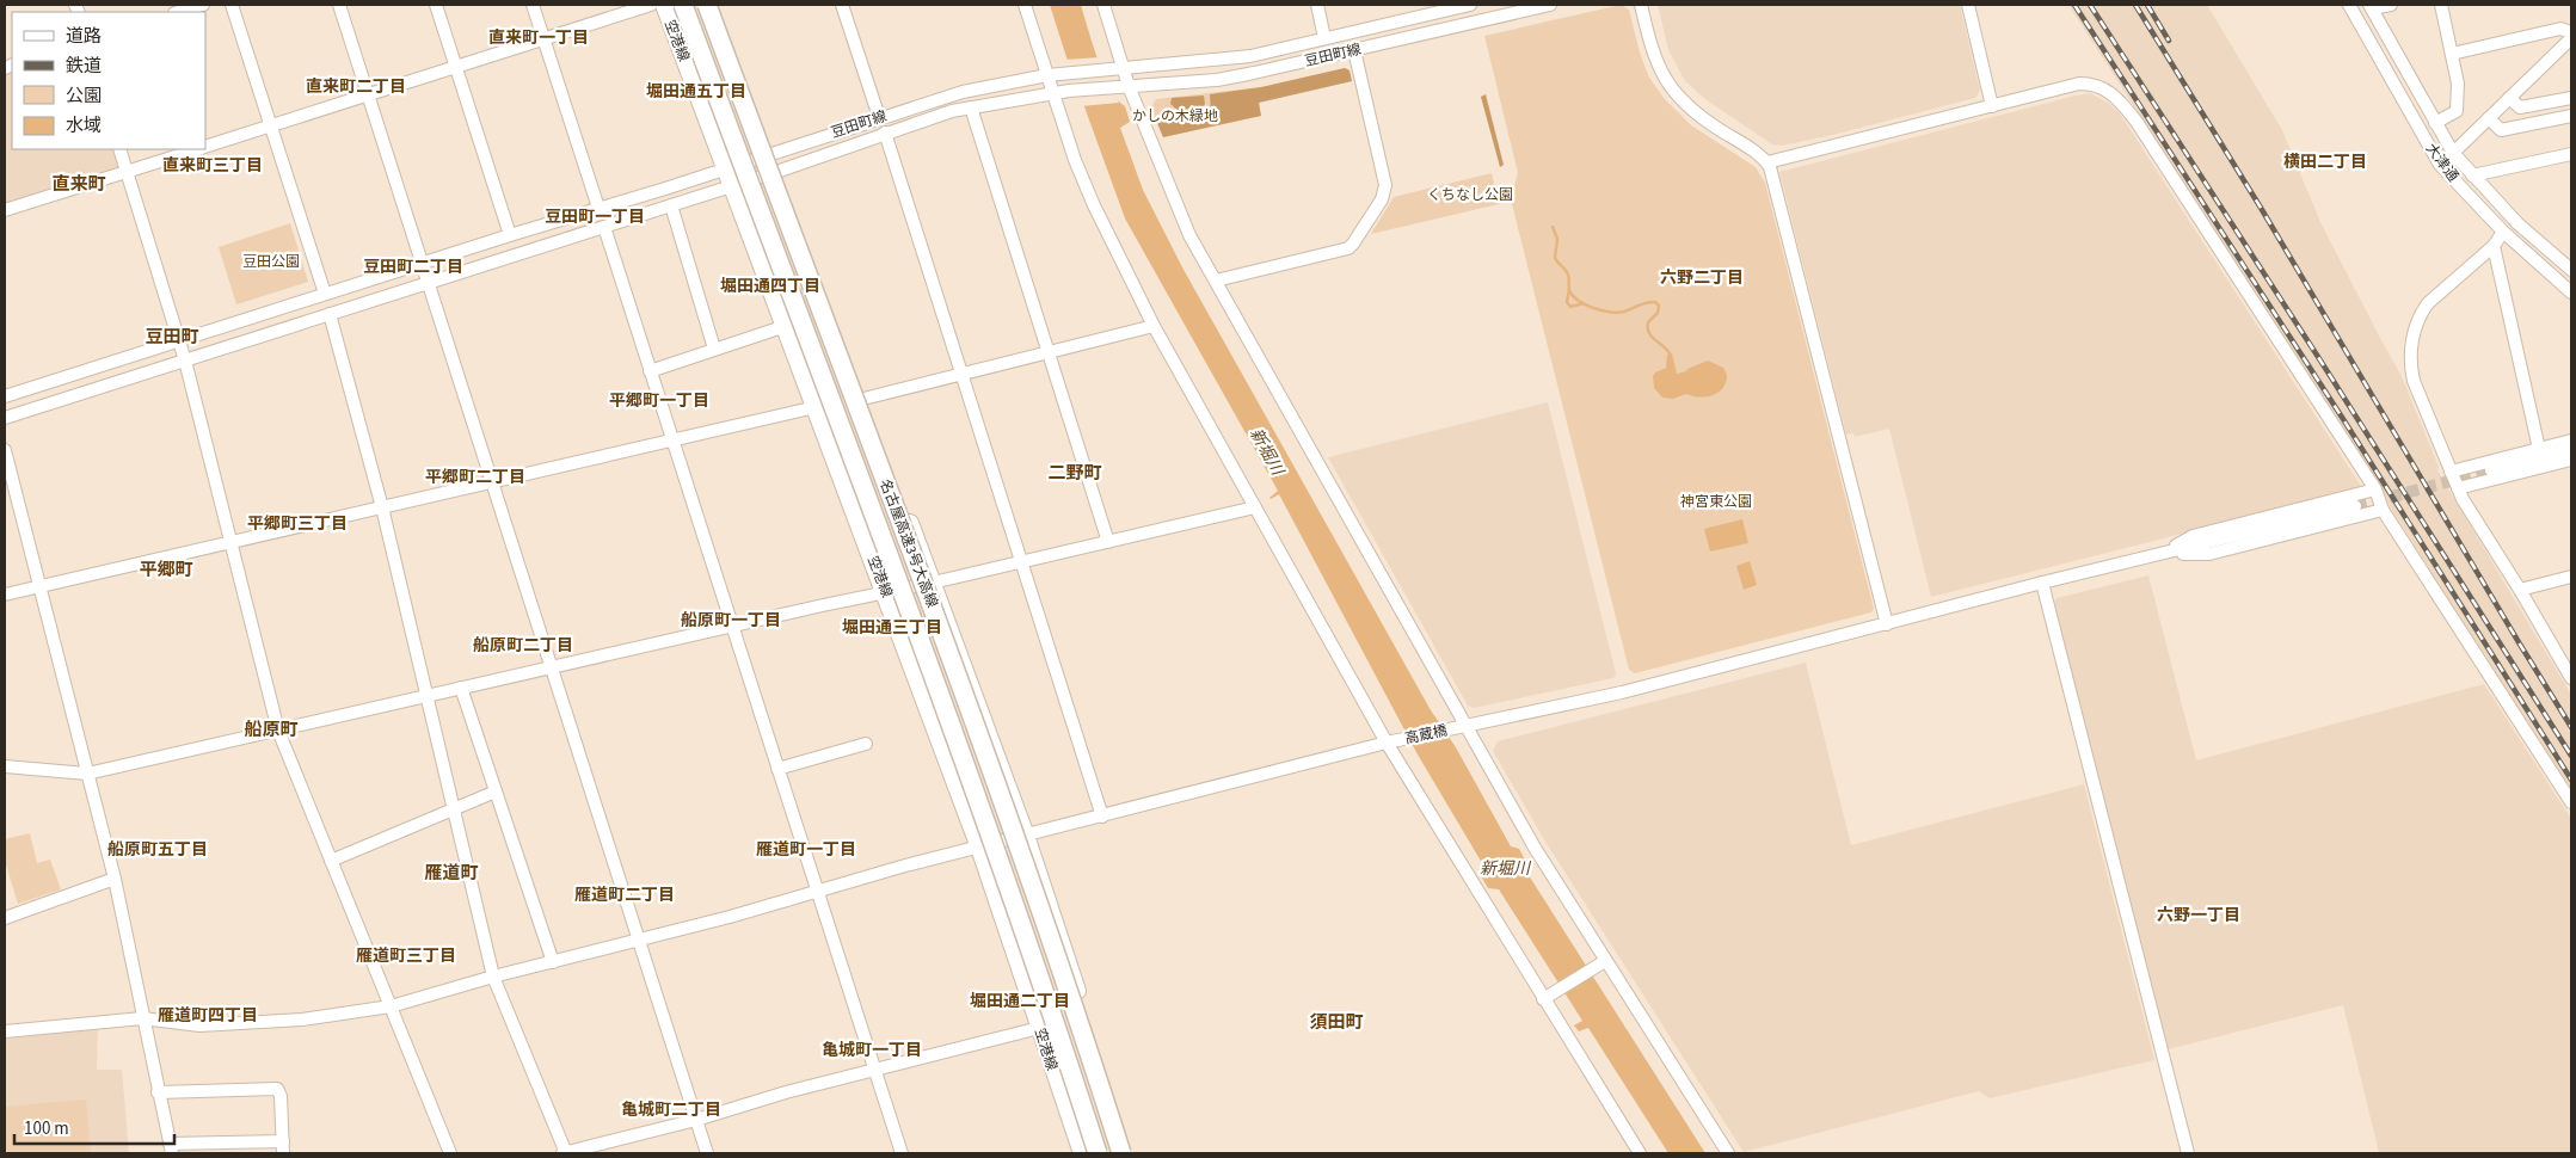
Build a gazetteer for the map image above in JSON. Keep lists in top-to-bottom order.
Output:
{
  "streets": {
    "highway": ["名古屋高速3号大高線"],
    "main road": ["空港線"],
    "street": ["豆田町線", "大津通", "高蔵橋"]
  },
  "crossings": [
    ["空港線", "豆田町線"],
    ["空港線", "高蔵橋"]
  ],
  "districts": [
    "直来町一丁目",
    "直来町二丁目",
    "堀田通五丁目",
    "横田二丁目",
    "直来町三丁目",
    "直来町",
    "豆田町一丁目",
    "豆田町二丁目",
    "六野二丁目",
    "堀田通四丁目",
    "豆田町",
    "平郷町一丁目",
    "二野町",
    "平郷町二丁目",
    "平郷町三丁目",
    "平郷町",
    "船原町一丁目",
    "堀田通三丁目",
    "船原町二丁目",
    "船原町",
    "船原町五丁目",
    "雁道町一丁目",
    "雁道町",
    "雁道町二丁目",
    "六野一丁目",
    "雁道町三丁目",
    "堀田通二丁目",
    "雁道町四丁目",
    "須田町",
    "亀城町一丁目",
    "亀城町二丁目"
  ],
  "water": ["新堀川"],
  "parks": [
    "かしの木緑地",
    "くちなし公園",
    "豆田公園",
    "神宮東公園"
  ],
  "legend": [
    "道路",
    "鉄道",
    "公園",
    "水域"
  ],
  "scale_bar": "100 m"
}
